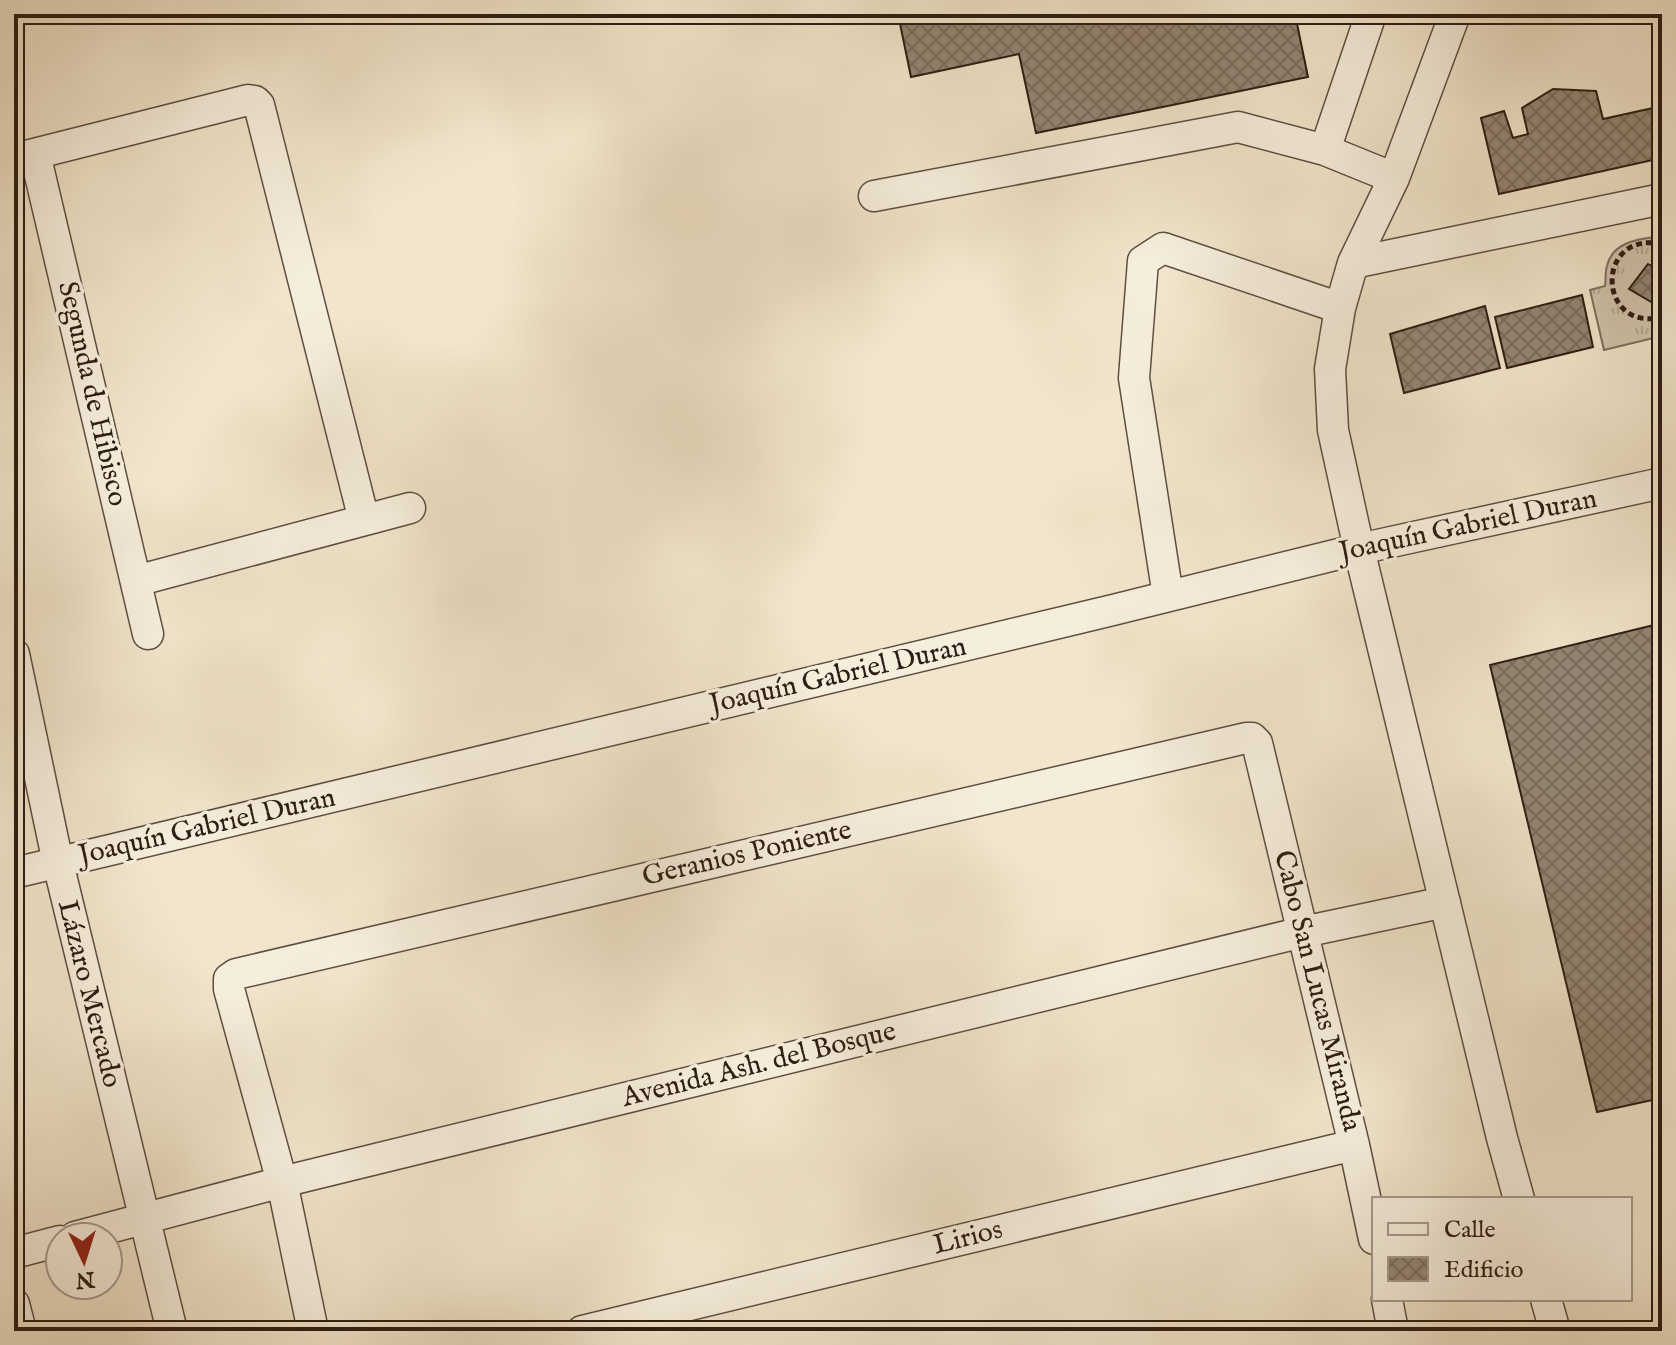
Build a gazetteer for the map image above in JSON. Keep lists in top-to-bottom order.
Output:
{
  "streets": {
    "street": [
      "Segunda de Hibisco",
      "Joaquín Gabriel Duran",
      "Geranios Poniente",
      "Cabo San Lucas Miranda",
      "Lázaro Mercado",
      "Avenida Ash. del Bosque",
      "Lirios"
    ]
  },
  "crossings": [
    ["Joaquín Gabriel Duran", "Lázaro Mercado"],
    ["Geranios Poniente", "Cabo San Lucas Miranda"],
    ["Geranios Poniente", "Avenida Ash. del Bosque"],
    ["Cabo San Lucas Miranda", "Avenida Ash. del Bosque"],
    ["Cabo San Lucas Miranda", "Lirios"],
    ["Lázaro Mercado", "Avenida Ash. del Bosque"]
  ],
  "legend": ["Calle", "Edificio"],
  "north": "bottom"
}
